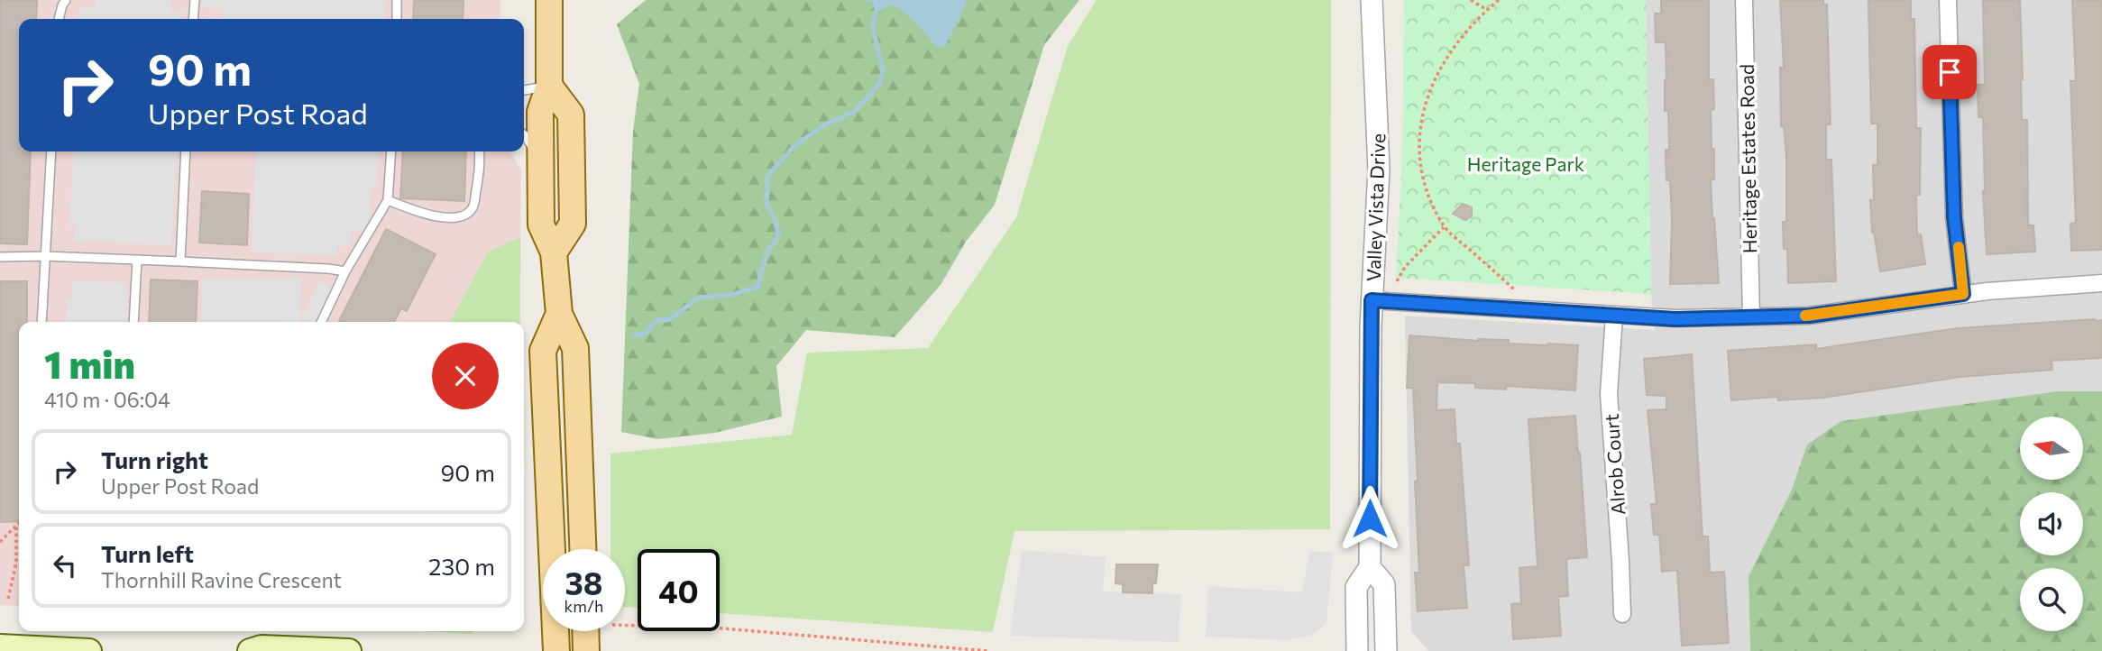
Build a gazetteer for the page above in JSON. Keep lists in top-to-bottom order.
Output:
{
  "streets": {
    "street": ["Heritage Estates Road", "Valley Vista Drive", "Alrob Court"]
  },
  "parks": ["Heritage Park"],
  "north": "left",
  "page": {
    "turn": ["90 m", "Upper Post Road"],
    "heading": ["1 min", "410 m · 06:04"],
    "list": [
      {
        "name": "Turn right",
        "note": "Upper Post Road",
        "value": "90 m"
      },
      {
        "name": "Turn left",
        "note": "Thornhill Ravine Crescent",
        "value": "230 m"
      }
    ],
    "speed": "38 km/h",
    "limit": "40"
  }
}
